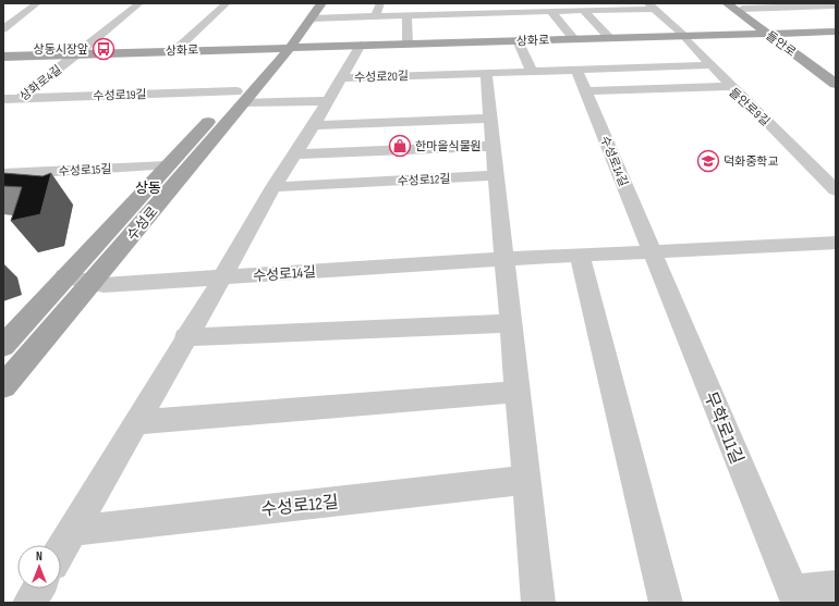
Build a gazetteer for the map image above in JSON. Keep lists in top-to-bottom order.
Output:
{
  "streets": {
    "main road": ["상화로", "들안로", "수성로"],
    "street": [
      "수성로20길",
      "상화로4길",
      "수성로19길",
      "들안로9길",
      "수성로14길",
      "수성로15길",
      "수성로12길",
      "무학로11길"
    ]
  },
  "crossings": [
    ["상화로", "들안로"],
    ["상화로", "상화로4길"],
    ["상화로", "수성로"],
    ["수성로20길", "수성로14길"],
    ["상화로4길", "수성로19길"],
    ["수성로19길", "수성로"],
    ["들안로9길", "수성로14길"],
    ["수성로14길", "수성로"],
    ["수성로14길", "무학로11길"],
    ["수성로15길", "수성로"]
  ],
  "districts": ["상동"],
  "places": {
    "bus stop": ["상동시장앞"],
    "shop": ["한마을식물원"],
    "school or university": ["덕화중학교"]
  },
  "north": "top"
}
